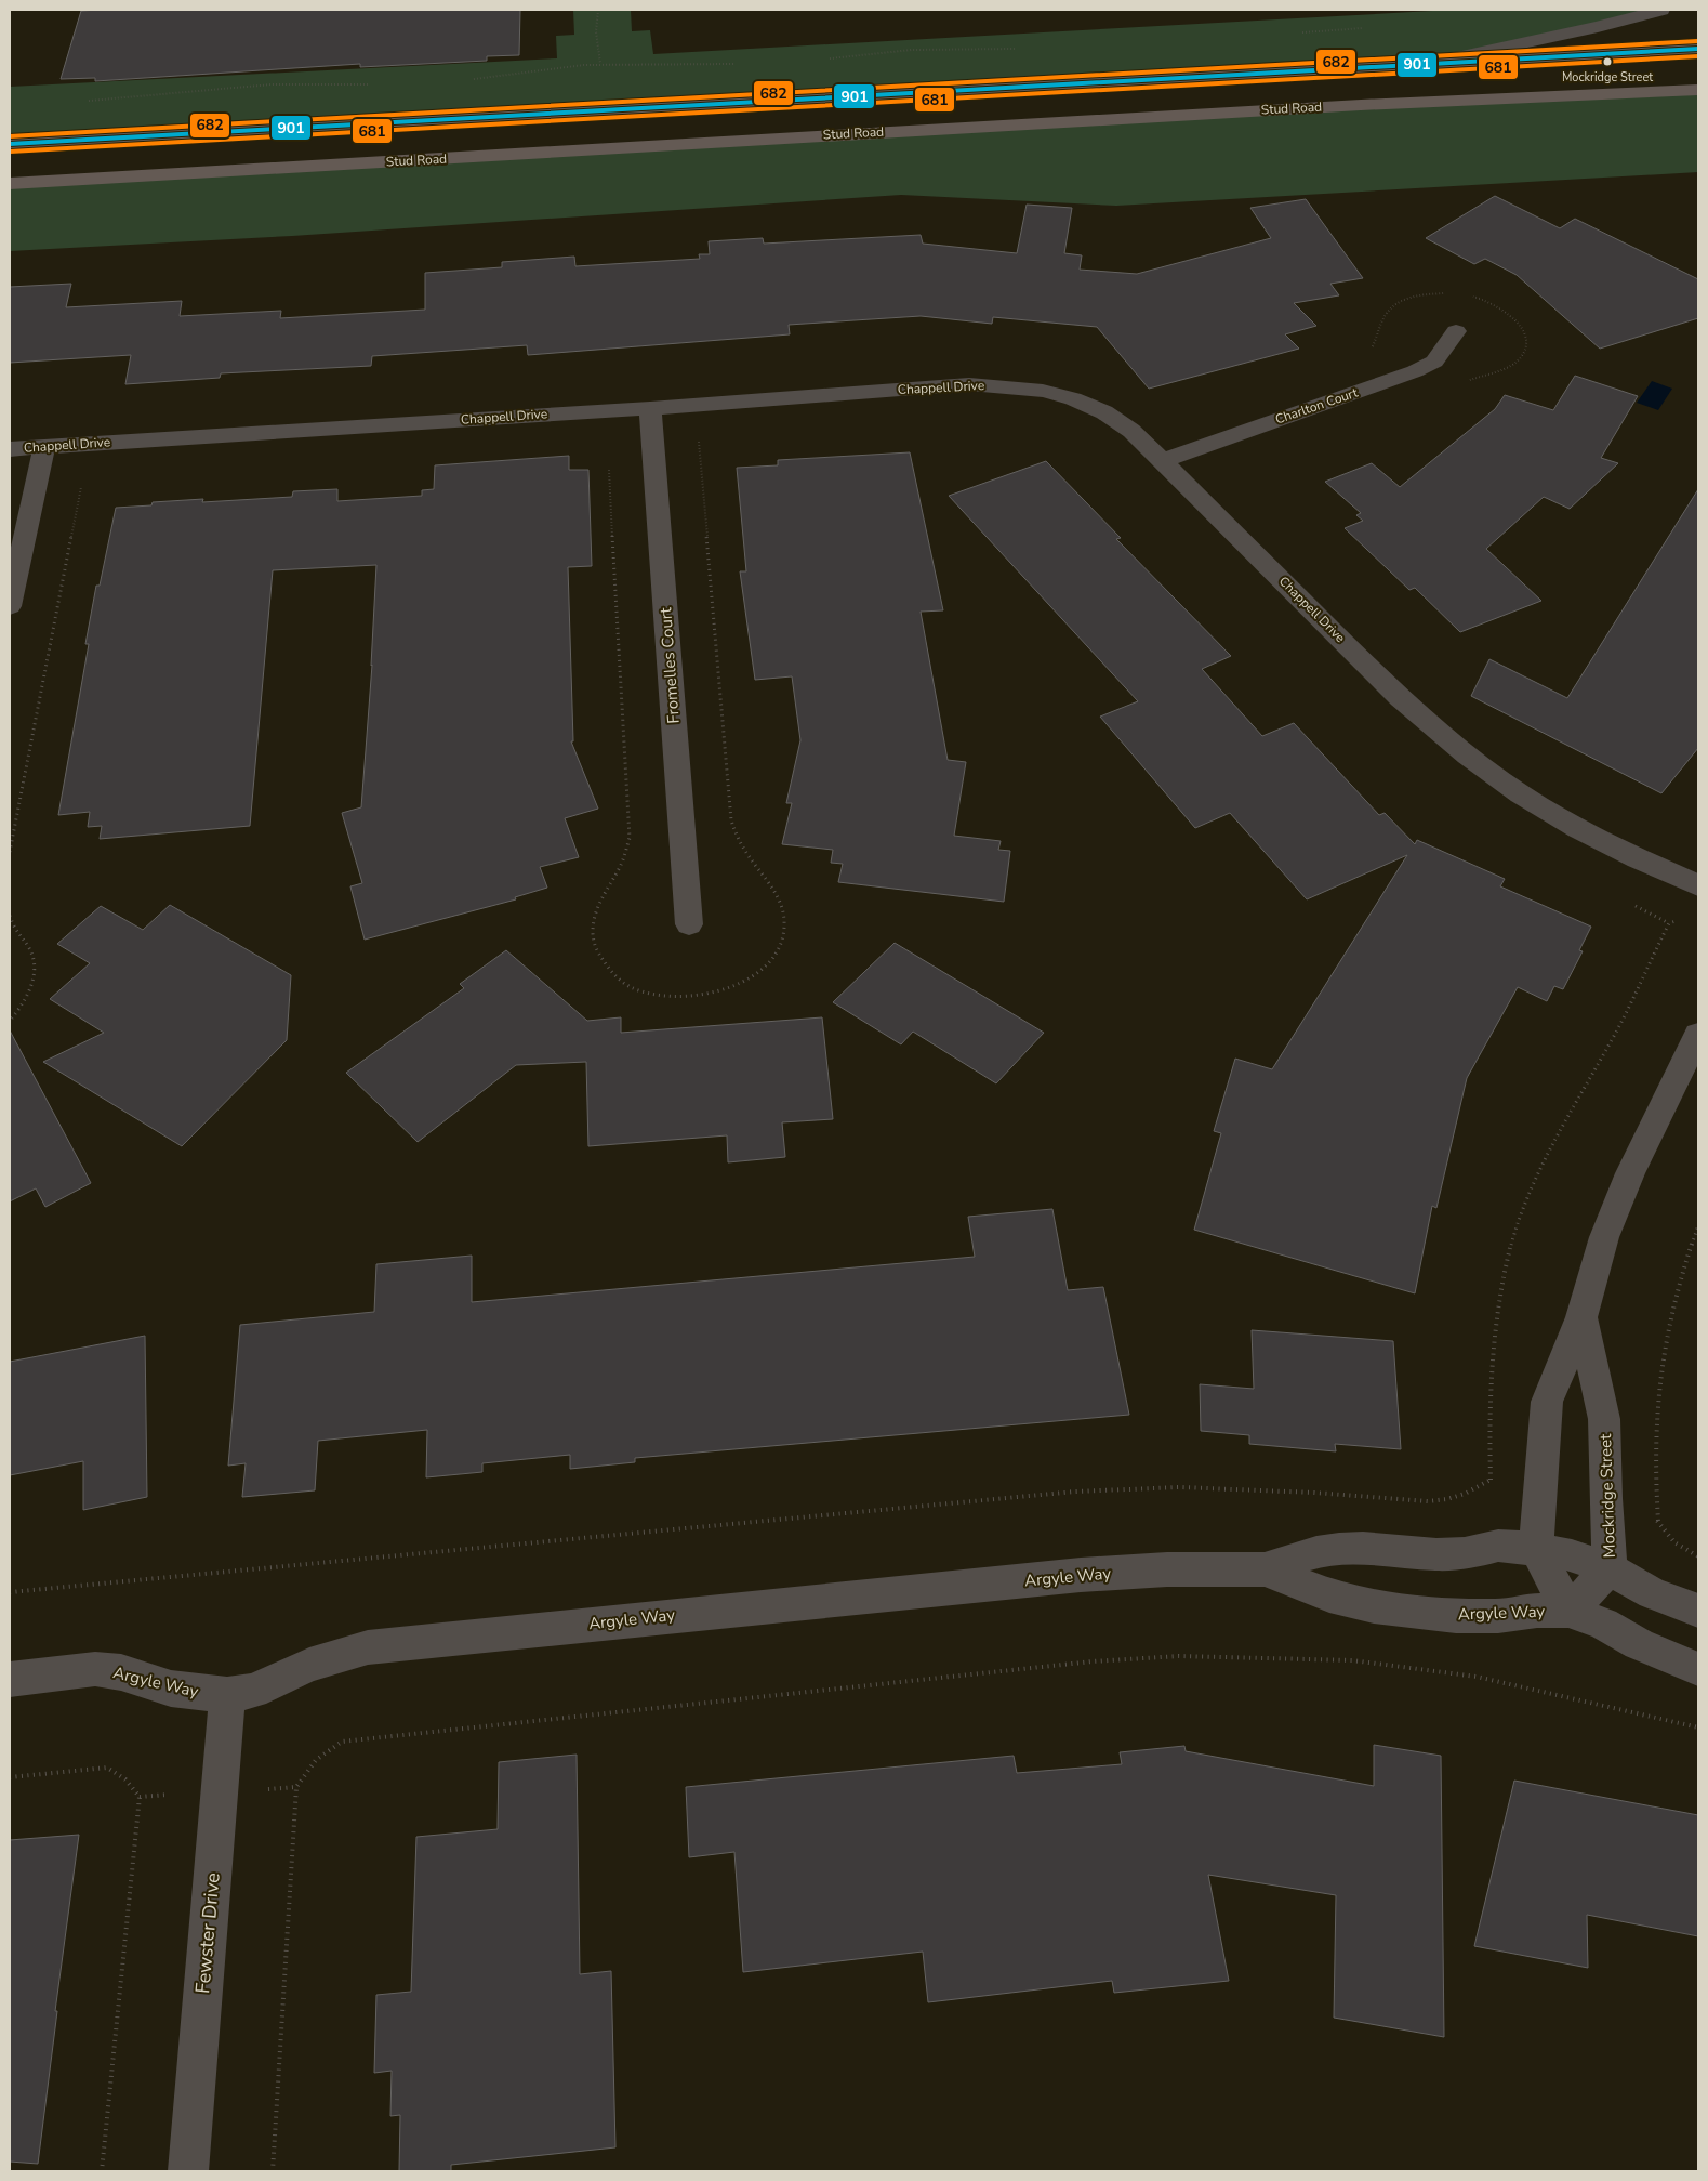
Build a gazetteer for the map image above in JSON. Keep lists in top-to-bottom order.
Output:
{
  "streets": {
    "highway": ["Stud Road"],
    "street": [
      "Chappell Drive",
      "Charlton Court",
      "Fromelles Court",
      "Mockridge Street",
      "Argyle Way",
      "Fewster Drive"
    ]
  },
  "crossings": [
    ["Chappell Drive", "Charlton Court"],
    ["Chappell Drive", "Fromelles Court"],
    ["Mockridge Street", "Argyle Way"],
    ["Argyle Way", "Fewster Drive"]
  ],
  "places": ["Mockridge Street"],
  "lines": ["transit line 682", "transit line 901", "transit line 681"]
}
